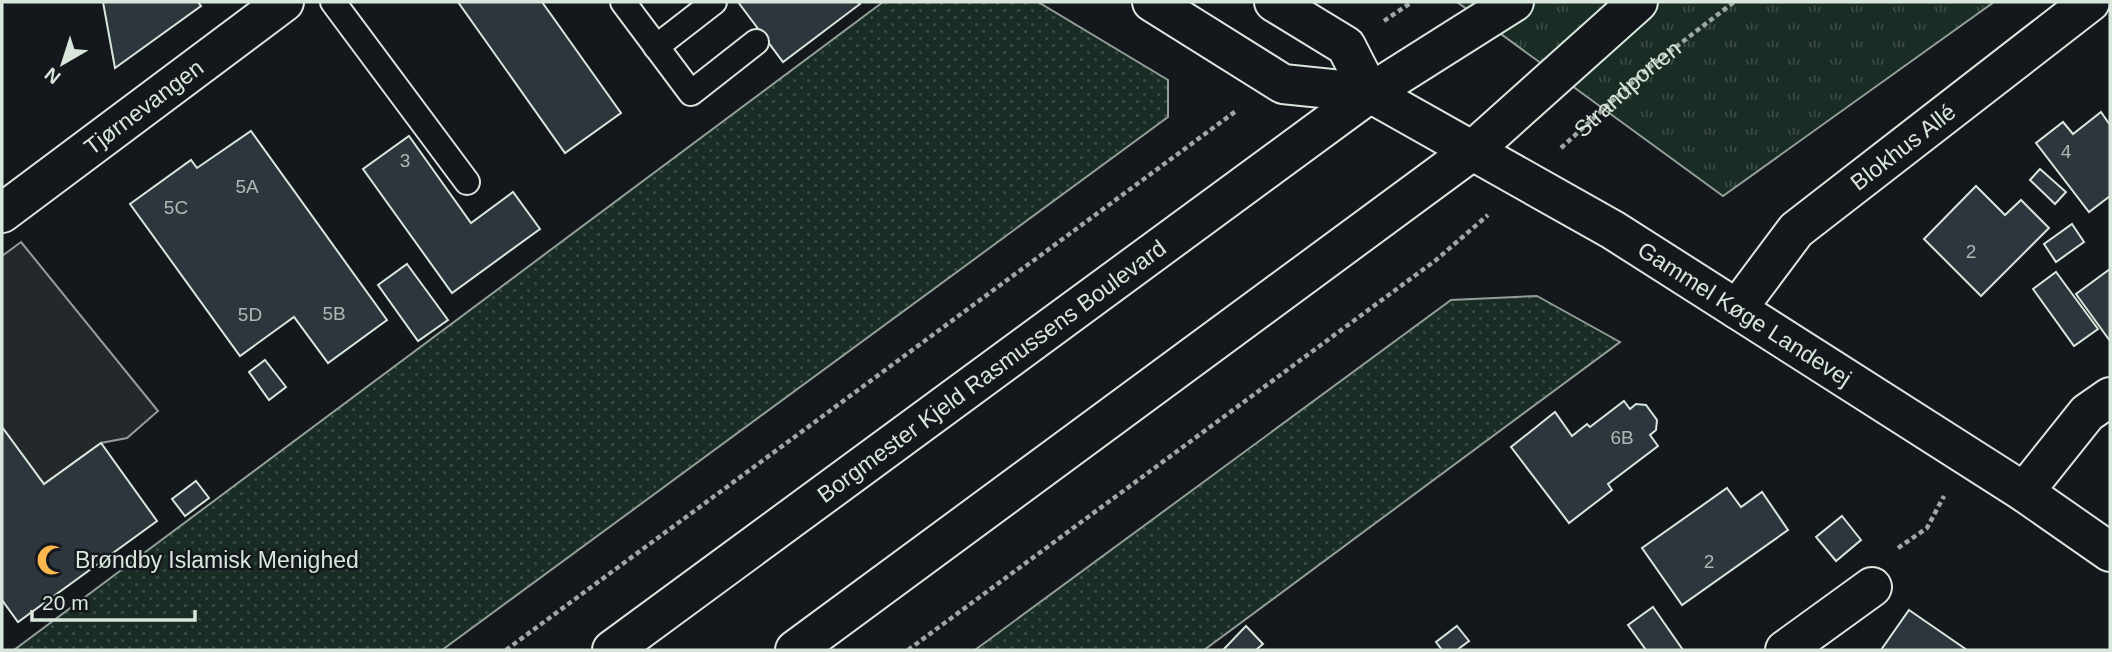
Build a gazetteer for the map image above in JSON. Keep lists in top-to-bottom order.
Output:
{
  "streets": {
    "street": [
      "Tjørnevangen",
      "Blokhus Allé",
      "Gammel Køge Landevej",
      "Borgmester Kjeld Rasmussens Boulevard"
    ],
    "path": ["Strandporten"]
  },
  "crossings": [
    ["Strandporten", "Gammel Køge Landevej"],
    ["Blokhus Allé", "Gammel Køge Landevej"],
    ["Gammel Køge Landevej", "Borgmester Kjeld Rasmussens Boulevard"]
  ],
  "places": {
    "mosque": ["Brøndby Islamisk Menighed"]
  },
  "house_numbers": [
    "4",
    "3",
    "5A",
    "5C",
    "2",
    "5B",
    "5D",
    "6B",
    "2"
  ],
  "scale_bar": "20 m",
  "north": "bottom left"
}
